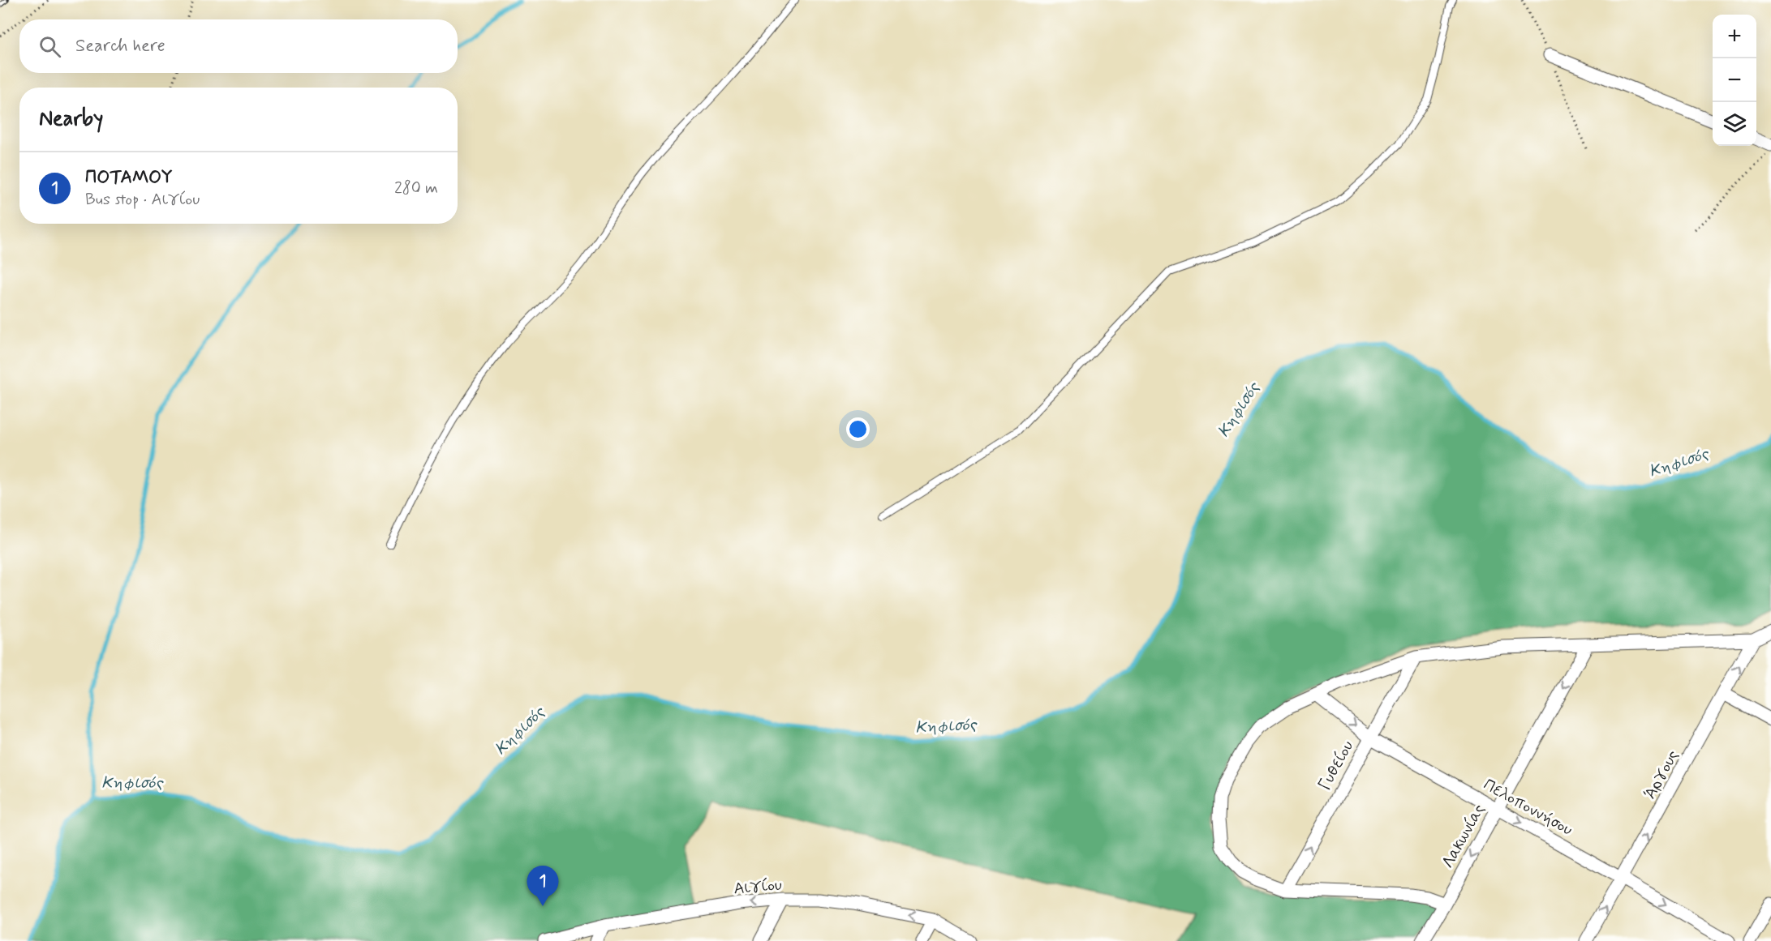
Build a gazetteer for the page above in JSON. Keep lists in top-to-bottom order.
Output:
{
  "streets": {
    "street": [
      "Γυθείου",
      "Άργους",
      "Πελοποννήσου",
      "Λακωνίας",
      "Αιγίου"
    ]
  },
  "crossings": [
    ["Γυθείου", "Πελοποννήσου"],
    ["Άργους", "Πελοποννήσου"],
    ["Πελοποννήσου", "Λακωνίας"]
  ],
  "one_way": [
    "Γυθείου",
    "Άργους",
    "Πελοποννήσου",
    "Λακωνίας",
    "Αιγίου"
  ],
  "water": ["Κηφισός"],
  "page": {
    "map_buttons": ["+", "−"],
    "search": "Search here",
    "heading": "Nearby",
    "list": [
      {
        "mark": "1",
        "name": "ΠΟΤΑΜΟΥ",
        "note": "Bus stop · Αιγίου",
        "value": "280 m"
      }
    ],
    "pins": "1"
  }
}
